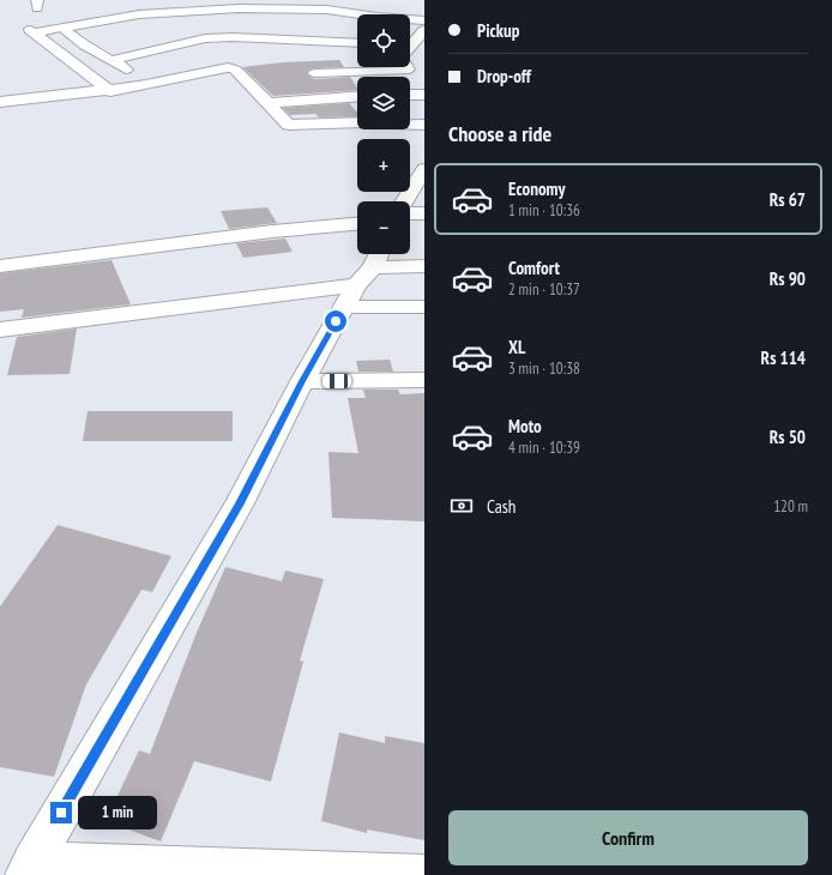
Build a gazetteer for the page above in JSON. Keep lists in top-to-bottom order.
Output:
{
  "page": {
    "banner": ["Pickup", "Drop-off"],
    "map_buttons": ["+", "−"],
    "heading": "Choose a ride",
    "list": [
      {
        "name": "Economy",
        "note": "1 min · 10:36",
        "value": "Rs 67"
      },
      {
        "name": "Comfort",
        "note": "2 min · 10:37",
        "value": "Rs 90"
      },
      {
        "name": "XL",
        "note": "3 min · 10:38",
        "value": "Rs 114"
      },
      {
        "name": "Moto",
        "note": "4 min · 10:39",
        "value": "Rs 50"
      }
    ],
    "pay": ["Cash", "120 m"],
    "bubble": "1 min",
    "buttons": "Confirm"
  }
}
